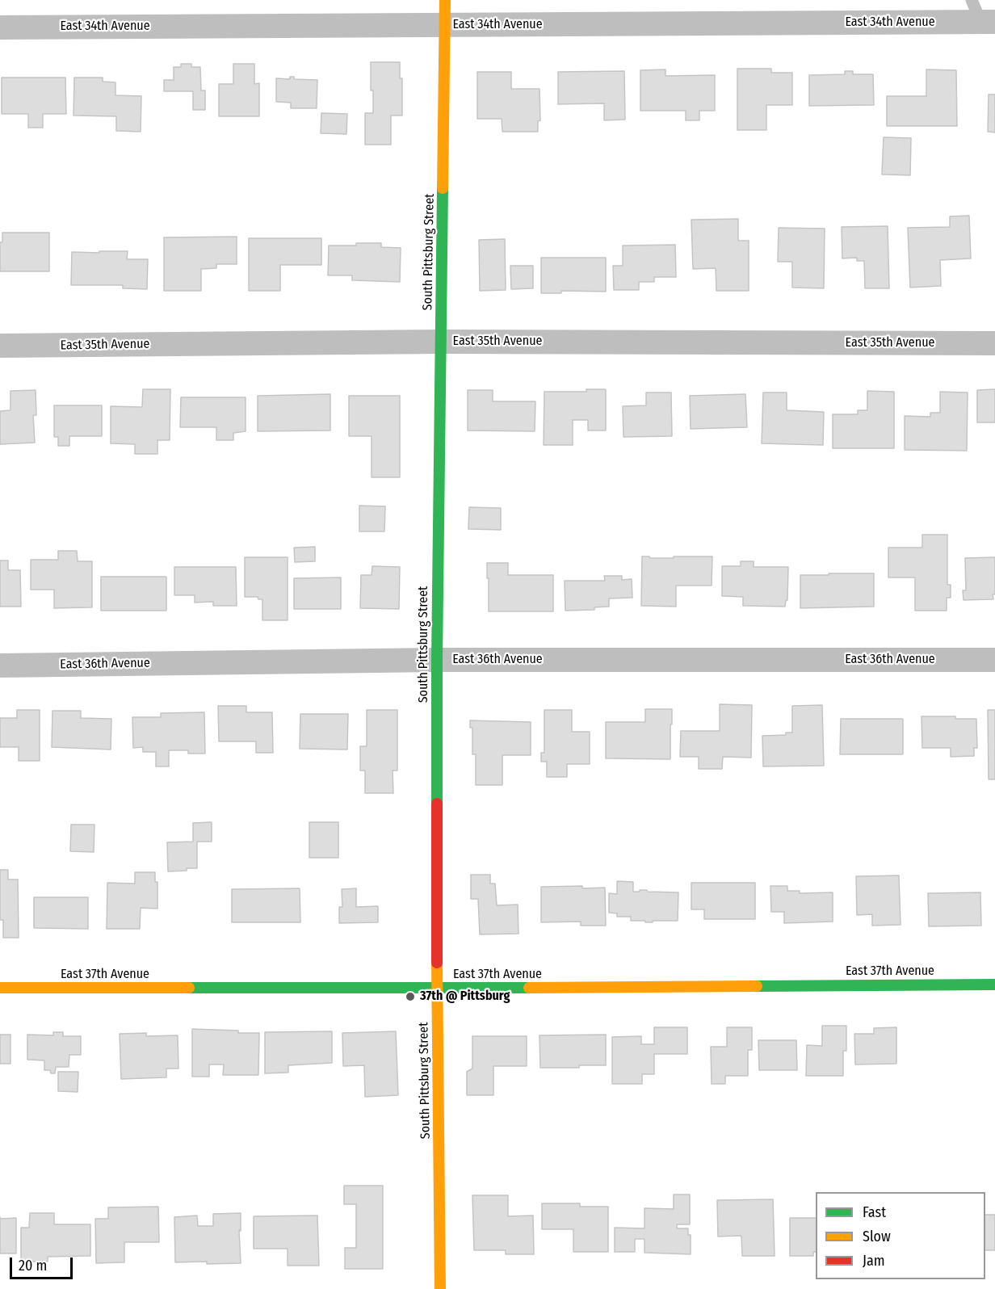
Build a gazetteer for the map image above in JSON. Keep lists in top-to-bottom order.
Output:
{
  "streets": {
    "street": [
      "East 34th Avenue",
      "South Pittsburg Street",
      "East 35th Avenue",
      "East 36th Avenue",
      "East 37th Avenue"
    ]
  },
  "crossings": [
    ["East 34th Avenue", "South Pittsburg Street"],
    ["South Pittsburg Street", "East 35th Avenue"],
    ["South Pittsburg Street", "East 36th Avenue"],
    ["South Pittsburg Street", "East 37th Avenue"]
  ],
  "places": ["37th @ Pittsburg"],
  "legend": ["Fast", "Slow", "Jam"],
  "scale_bar": "20 m"
}
